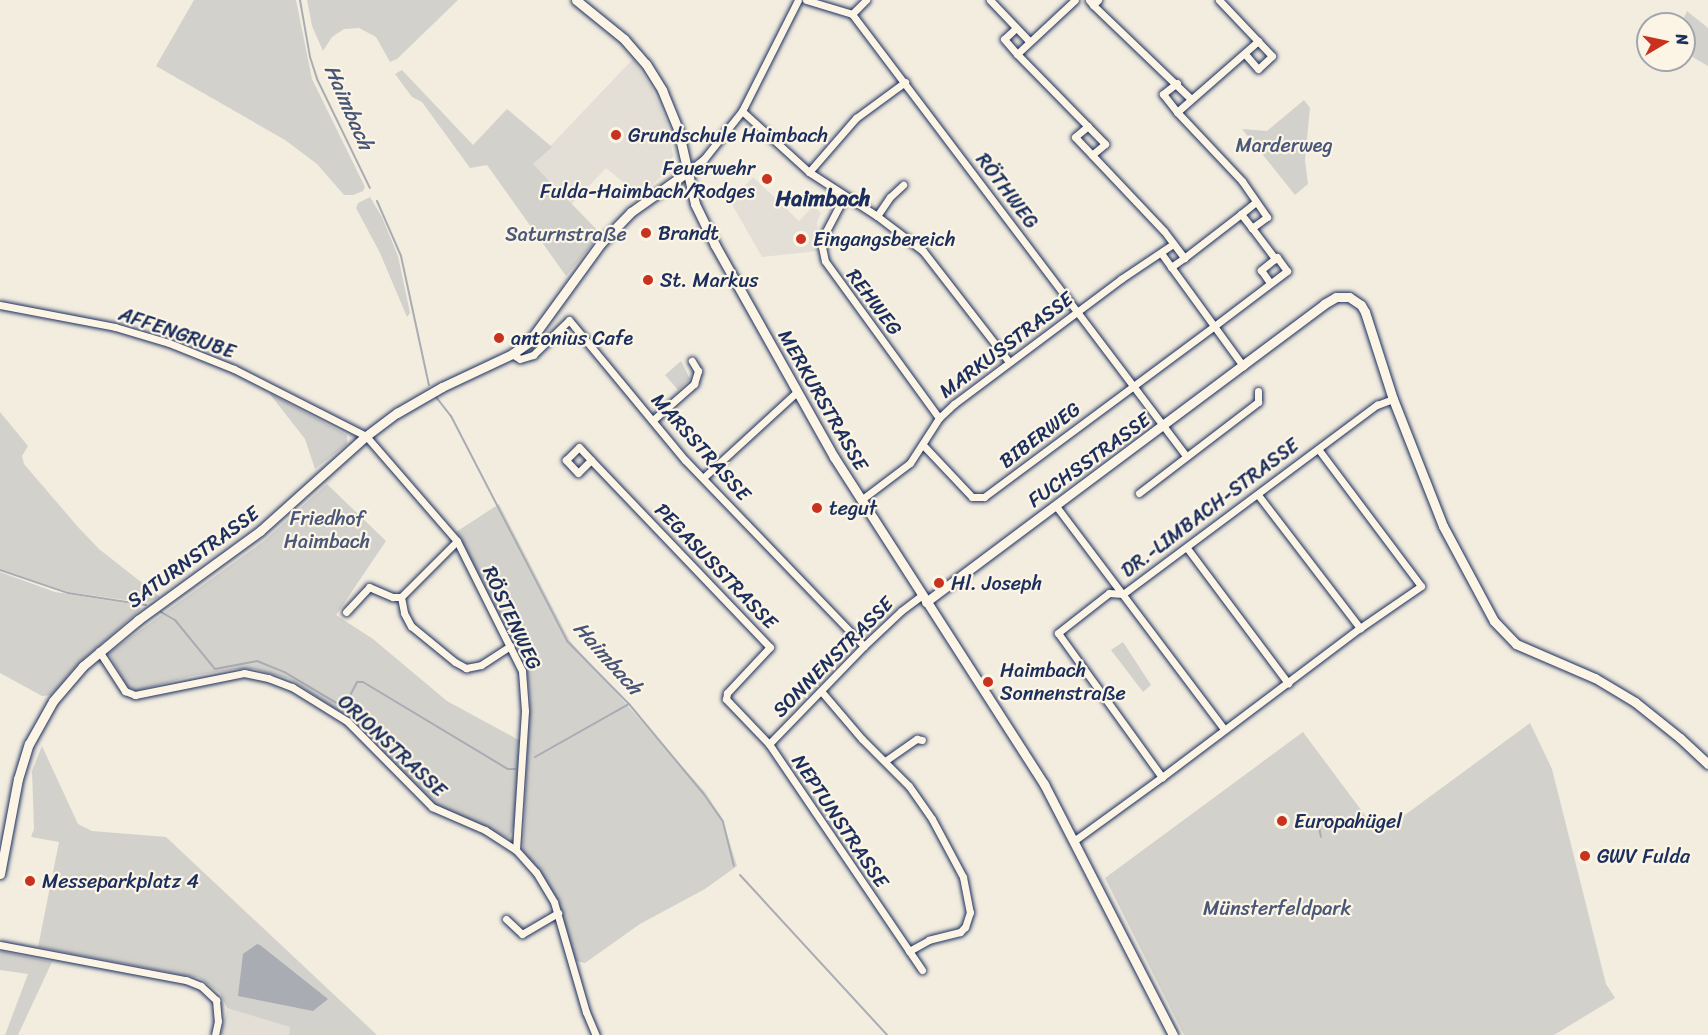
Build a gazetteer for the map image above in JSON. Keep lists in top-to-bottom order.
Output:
{
  "streets": {
    "street": [
      "RÖTHWEG",
      "REHWEG",
      "AFFENGRUBE",
      "MARKUSSTRASSE",
      "MERKURSTRASSE",
      "BIBERWEG",
      "MARSSTRASSE",
      "FUCHSSTRASSE",
      "DR.-LIMBACH-STRASSE",
      "SATURNSTRASSE",
      "PEGASUSSTRASSE",
      "RÖSTENWEG",
      "SONNENSTRASSE",
      "ORIONSTRASSE",
      "NEPTUNSTRASSE"
    ]
  },
  "crossings": [
    ["RÖTHWEG", "MARKUSSTRASSE"],
    ["RÖTHWEG", "BIBERWEG"],
    ["RÖTHWEG", "FUCHSSTRASSE"],
    ["REHWEG", "MARKUSSTRASSE"],
    ["AFFENGRUBE", "SATURNSTRASSE"],
    ["AFFENGRUBE", "RÖSTENWEG"],
    ["MARKUSSTRASSE", "MERKURSTRASSE"],
    ["MARKUSSTRASSE", "BIBERWEG"],
    ["MERKURSTRASSE", "FUCHSSTRASSE"],
    ["MERKURSTRASSE", "DR.-LIMBACH-STRASSE"],
    ["MERKURSTRASSE", "SATURNSTRASSE"],
    ["MERKURSTRASSE", "SONNENSTRASSE"],
    ["MARSSTRASSE", "SATURNSTRASSE"],
    ["MARSSTRASSE", "SONNENSTRASSE"],
    ["FUCHSSTRASSE", "DR.-LIMBACH-STRASSE"],
    ["FUCHSSTRASSE", "SONNENSTRASSE"],
    ["SATURNSTRASSE", "RÖSTENWEG"],
    ["SATURNSTRASSE", "ORIONSTRASSE"],
    ["PEGASUSSTRASSE", "NEPTUNSTRASSE"],
    ["RÖSTENWEG", "ORIONSTRASSE"],
    ["SONNENSTRASSE", "NEPTUNSTRASSE"]
  ],
  "districts": ["Haimbach"],
  "water": ["Haimbach"],
  "parks": [
    "Marderweg",
    "Saturnstraße",
    "Friedhof Haimbach",
    "Münsterfeldpark"
  ],
  "places": [
    "Grundschule Haimbach",
    "Feuerwehr Fulda-Haimbach/Rodges",
    "Brandt",
    "Eingangsbereich",
    "St. Markus",
    "antonius Cafe",
    "tegut",
    "Hl. Joseph",
    "Haimbach Sonnenstraße",
    "Europahügel",
    "GWV Fulda",
    "Messeparkplatz 4"
  ],
  "north": "right"
}
